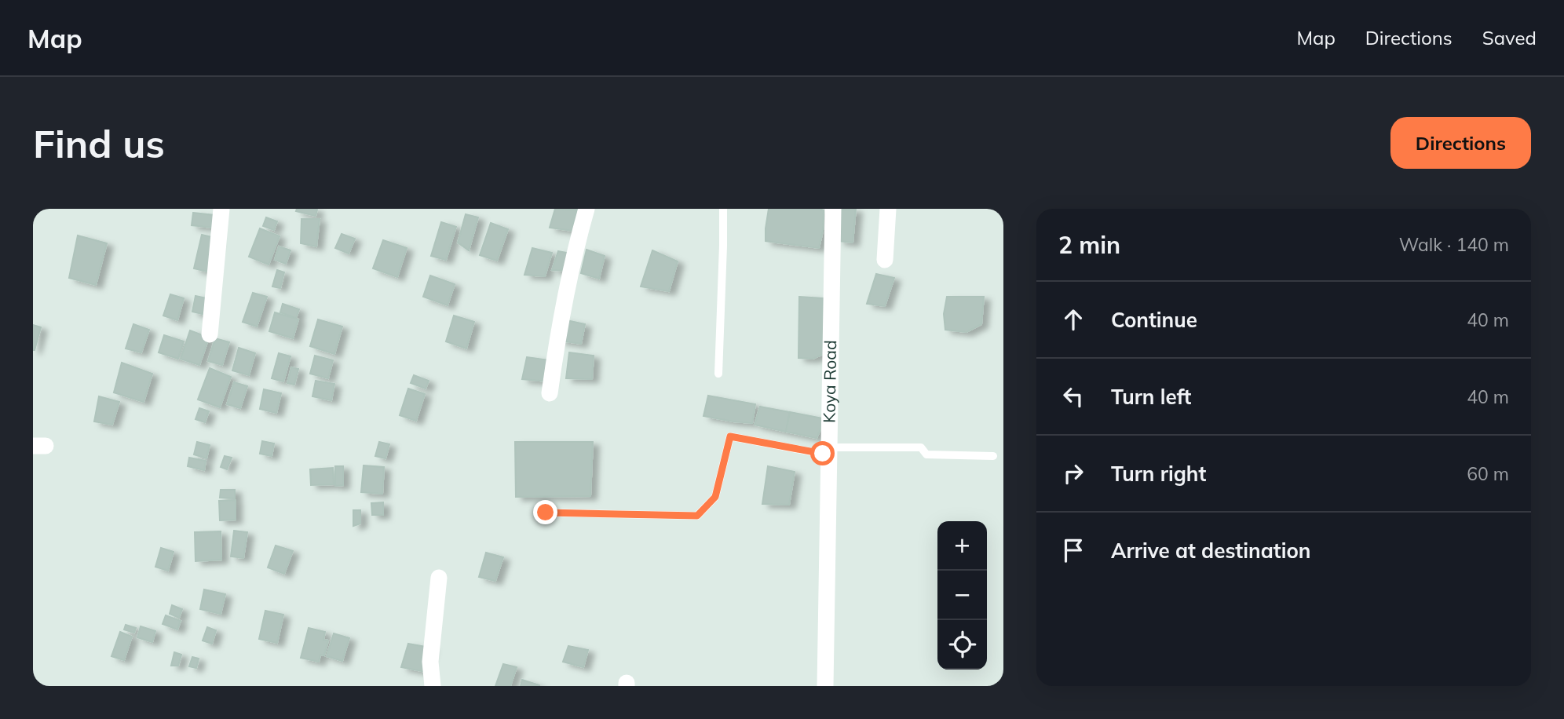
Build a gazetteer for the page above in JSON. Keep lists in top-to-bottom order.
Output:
{
  "streets": {
    "street": ["Koya Road"]
  },
  "page": {
    "header": "Map",
    "nav": ["Map", "Directions", "Saved"],
    "buttons": "Directions",
    "title": "Find us",
    "heading": ["2 min", "Walk · 140 m"],
    "list": [
      ["Continue", "40 m"],
      ["Turn left", "40 m"],
      ["Turn right", "60 m"],
      "Arrive at destination"
    ],
    "map_buttons": ["+", "−"]
  }
}
